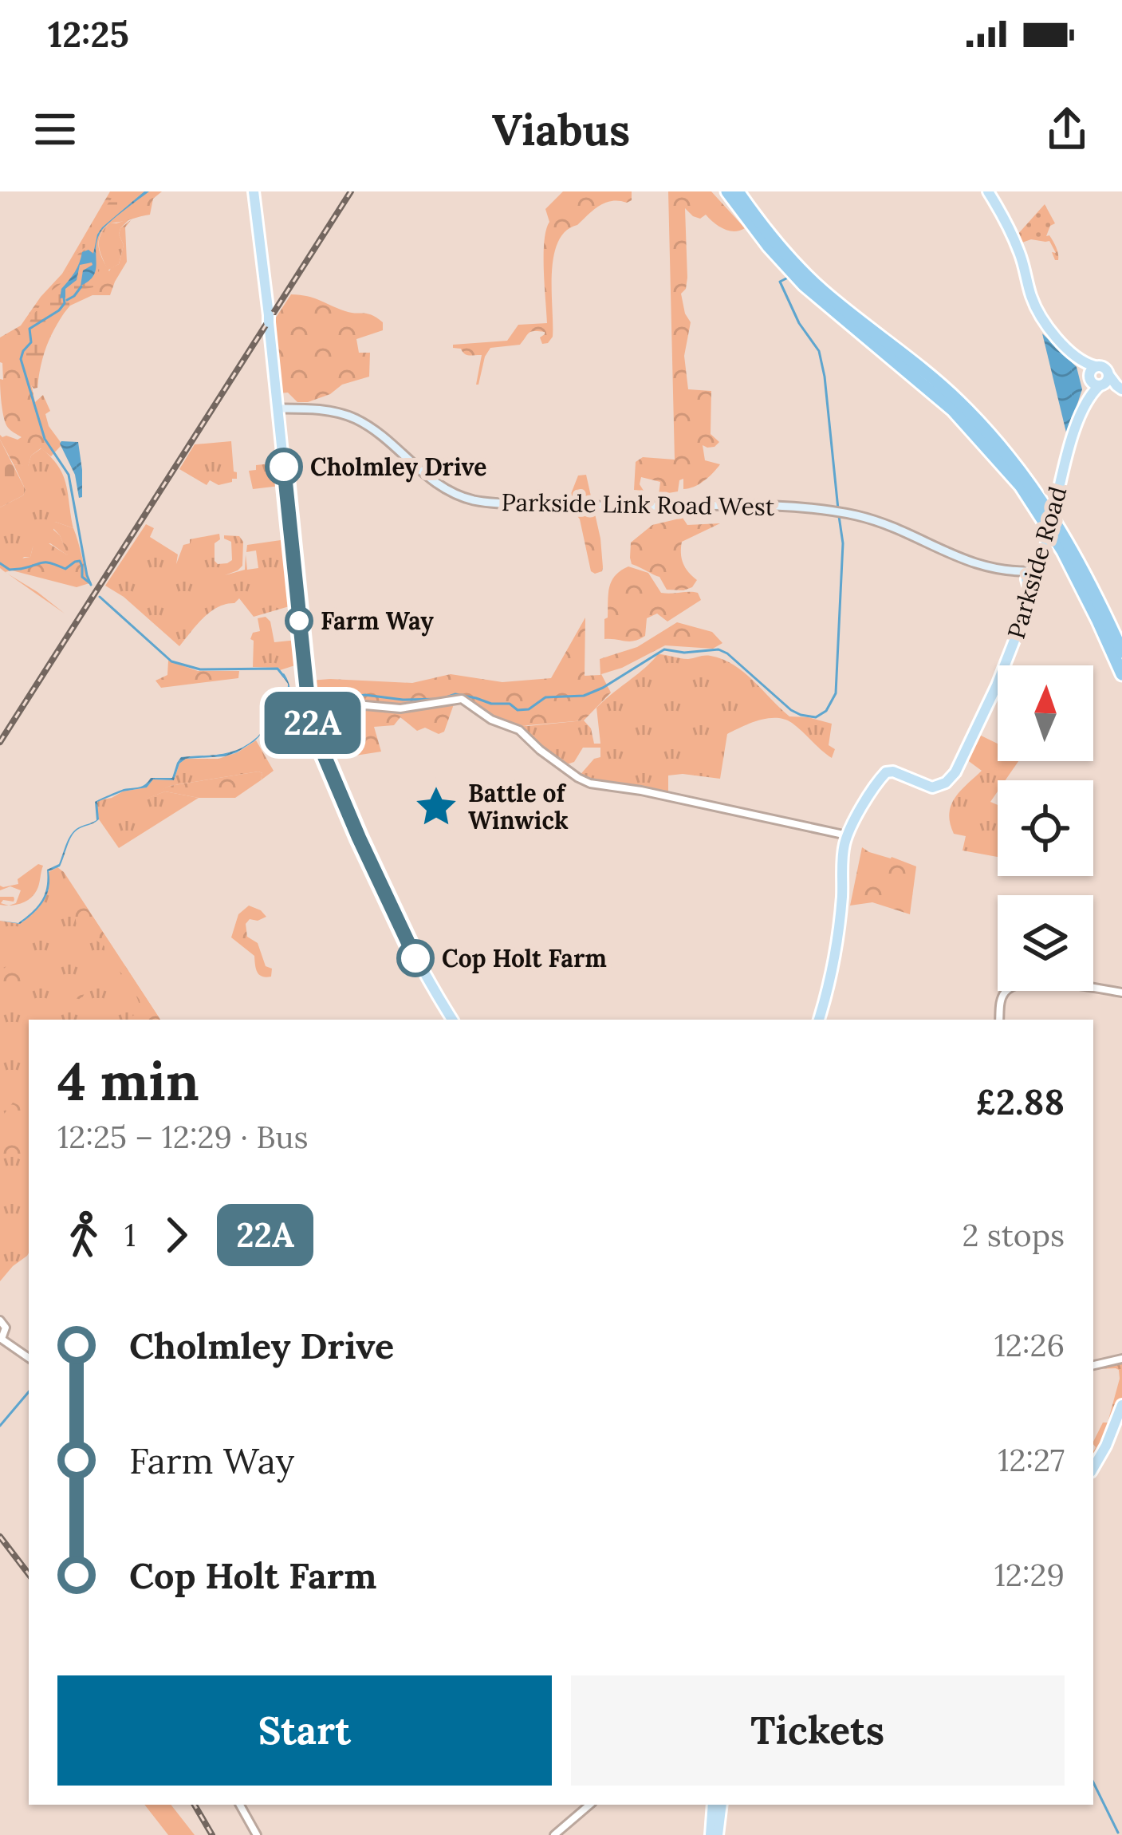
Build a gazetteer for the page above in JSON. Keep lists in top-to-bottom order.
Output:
{
  "streets": {
    "main road": ["Parkside Link Road West", "Parkside Road"]
  },
  "crossings": [
    ["Parkside Link Road West", "Parkside Road"]
  ],
  "places": {
    "other": ["Cholmley Drive", "Farm Way", "Cop Holt Farm"],
    "place": ["Battle of Winwick"]
  },
  "lines": ["bus line 22A"],
  "north": "top",
  "page": {
    "status": "12:25",
    "header": "Viabus",
    "on_map": "22A",
    "heading": ["4 min", "12:25 – 12:29 · Bus", "£2.88"],
    "legs": ["1", "22A", "2 stops"],
    "list": [
      {
        "name": "Cholmley Drive",
        "value": "12:26"
      },
      {
        "name": "Farm Way",
        "value": "12:27"
      },
      {
        "name": "Cop Holt Farm",
        "value": "12:29"
      }
    ],
    "buttons": ["Start", "Tickets"]
  }
}
